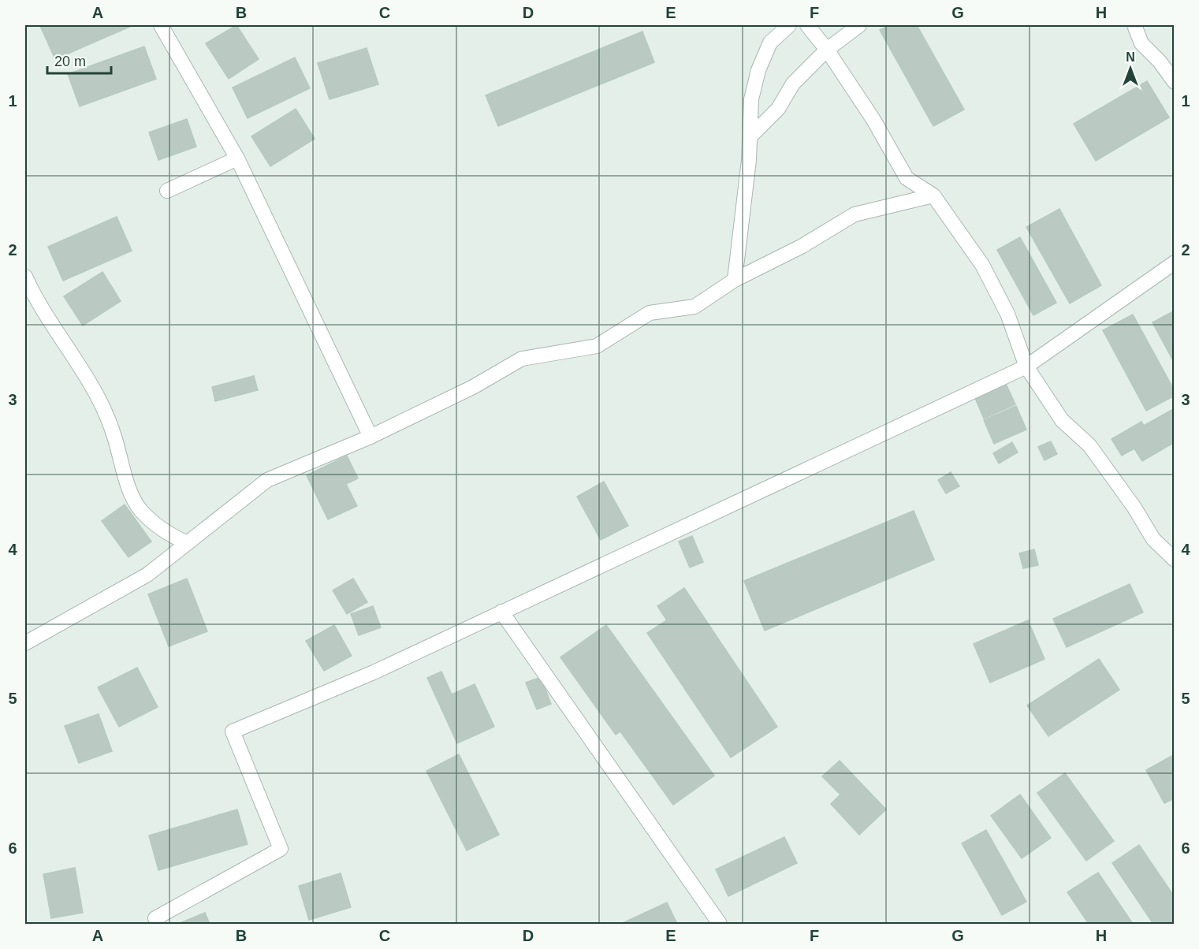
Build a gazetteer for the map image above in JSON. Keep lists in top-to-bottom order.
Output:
{
  "scale_bar": "20 m",
  "north": "top",
  "grid": {
    "columns": [
      "A",
      "B",
      "C",
      "D",
      "E",
      "F",
      "G",
      "H"
    ],
    "rows": [
      "1",
      "2",
      "3",
      "4",
      "5",
      "6"
    ]
  }
}
